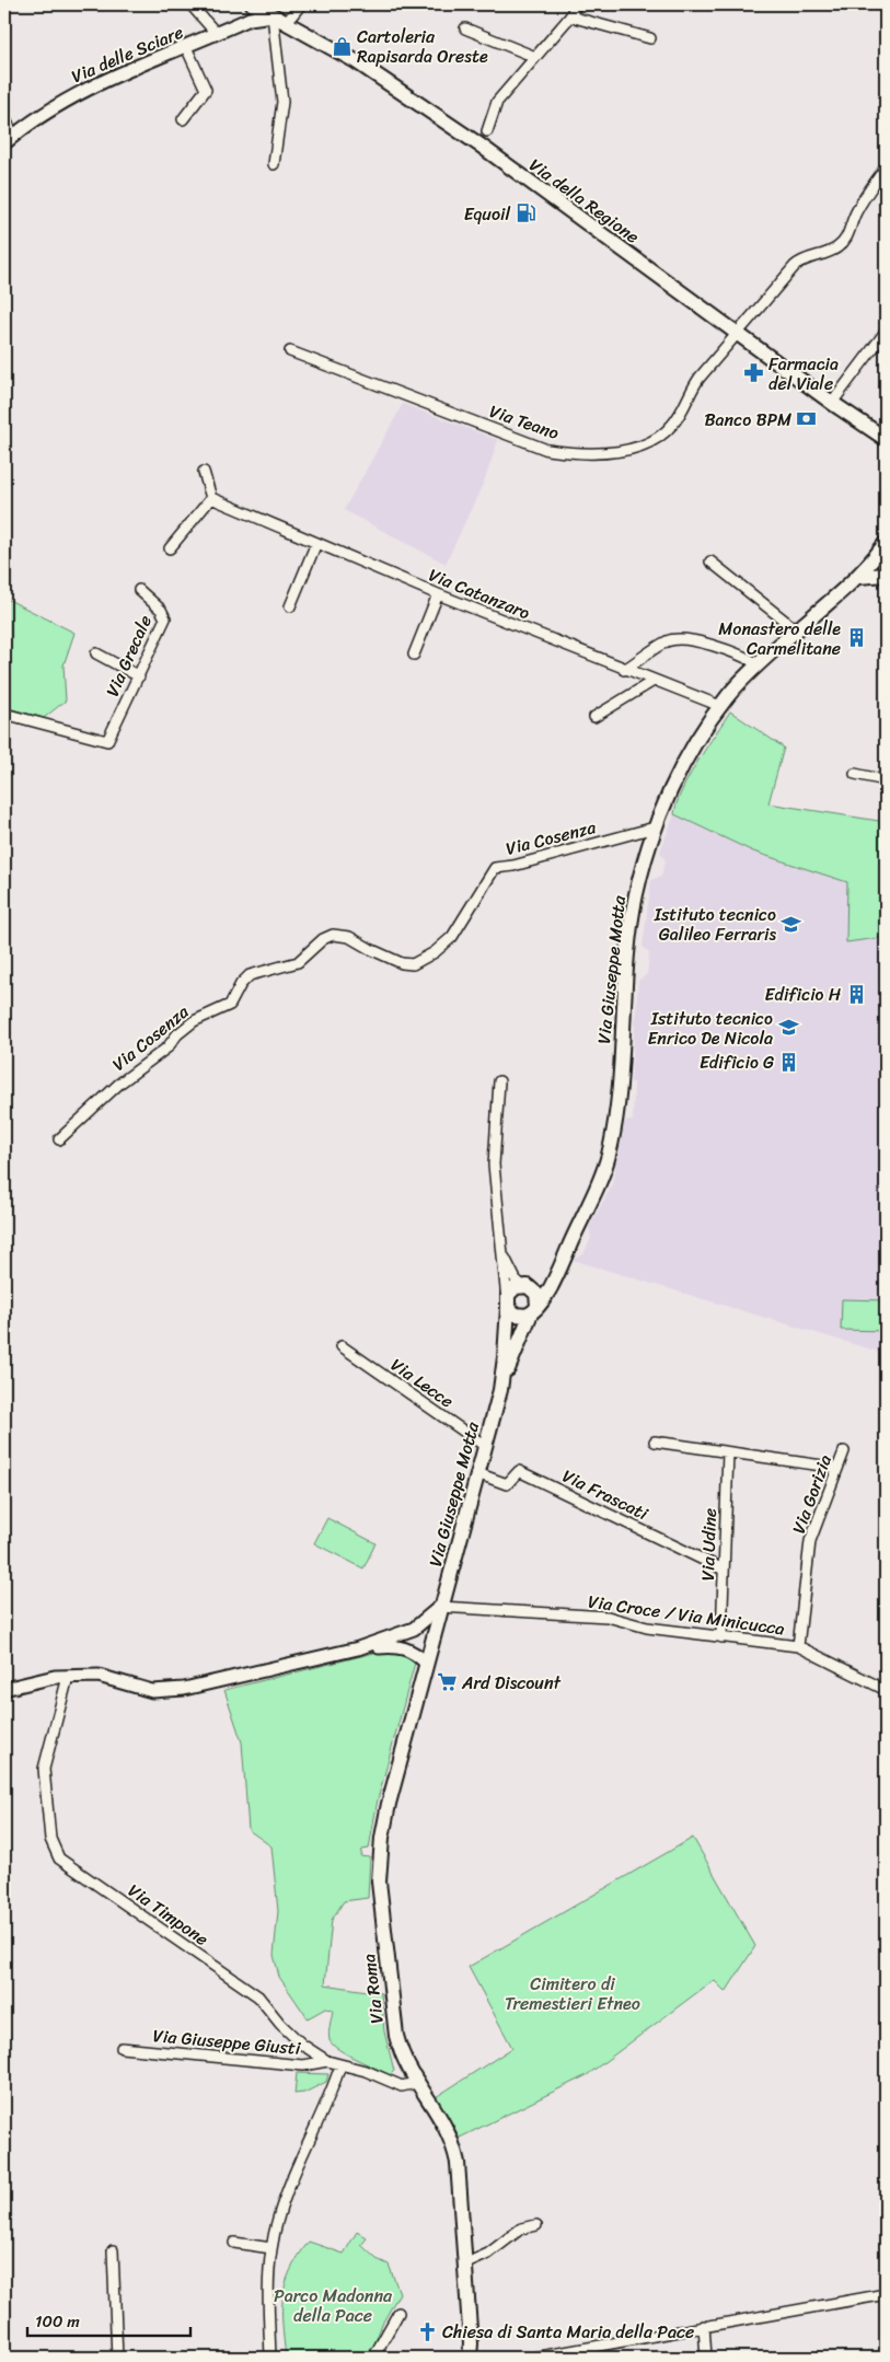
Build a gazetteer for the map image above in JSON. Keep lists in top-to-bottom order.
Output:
{
  "streets": {
    "main road": ["Via della Regione", "Via Giuseppe Motta", "Via Roma"],
    "street": [
      "Via delle Sciare",
      "Via Teano",
      "Via Catanzaro",
      "Via Grecale",
      "Via Cosenza",
      "Via Lecce",
      "Via Frascati",
      "Via Gorizia",
      "Via Udine",
      "Via Croce / Via Minicucca",
      "Via Timpone",
      "Via Giuseppe Giusti"
    ]
  },
  "crossings": [
    ["Via delle Sciare", "Via della Regione"],
    ["Via della Regione", "Via Teano"],
    ["Via Catanzaro", "Via Giuseppe Motta"],
    ["Via Cosenza", "Via Giuseppe Motta"],
    ["Via Giuseppe Motta", "Via Lecce"],
    ["Via Giuseppe Motta", "Via Frascati"],
    ["Via Giuseppe Motta", "Via Croce / Via Minicucca"],
    ["Via Giuseppe Motta", "Via Roma"],
    ["Via Frascati", "Via Udine"],
    ["Via Gorizia", "Via Croce / Via Minicucca"],
    ["Via Udine", "Via Croce / Via Minicucca"],
    ["Via Croce / Via Minicucca", "Via Roma"],
    ["Via Timpone", "Via Roma"],
    ["Via Timpone", "Via Giuseppe Giusti"]
  ],
  "parks": ["Cimitero di Tremestieri Etneo", "Parco Madonna della Pace"],
  "places": {
    "shop": ["Cartoleria Rapisarda Oreste"],
    "fuel station": ["Equoil"],
    "pharmacy": ["Farmacia del Viale"],
    "bank": ["Banco BPM"],
    "building": ["Monastero delle Carmelitane", "Edificio H", "Edificio G"],
    "school or university": ["Istituto tecnico Galileo Ferraris", "Istituto tecnico Enrico De Nicola"],
    "supermarket": ["Ard Discount"],
    "church": ["Chiesa di Santa Maria della Pace"]
  },
  "scale_bar": "100 m"
}
